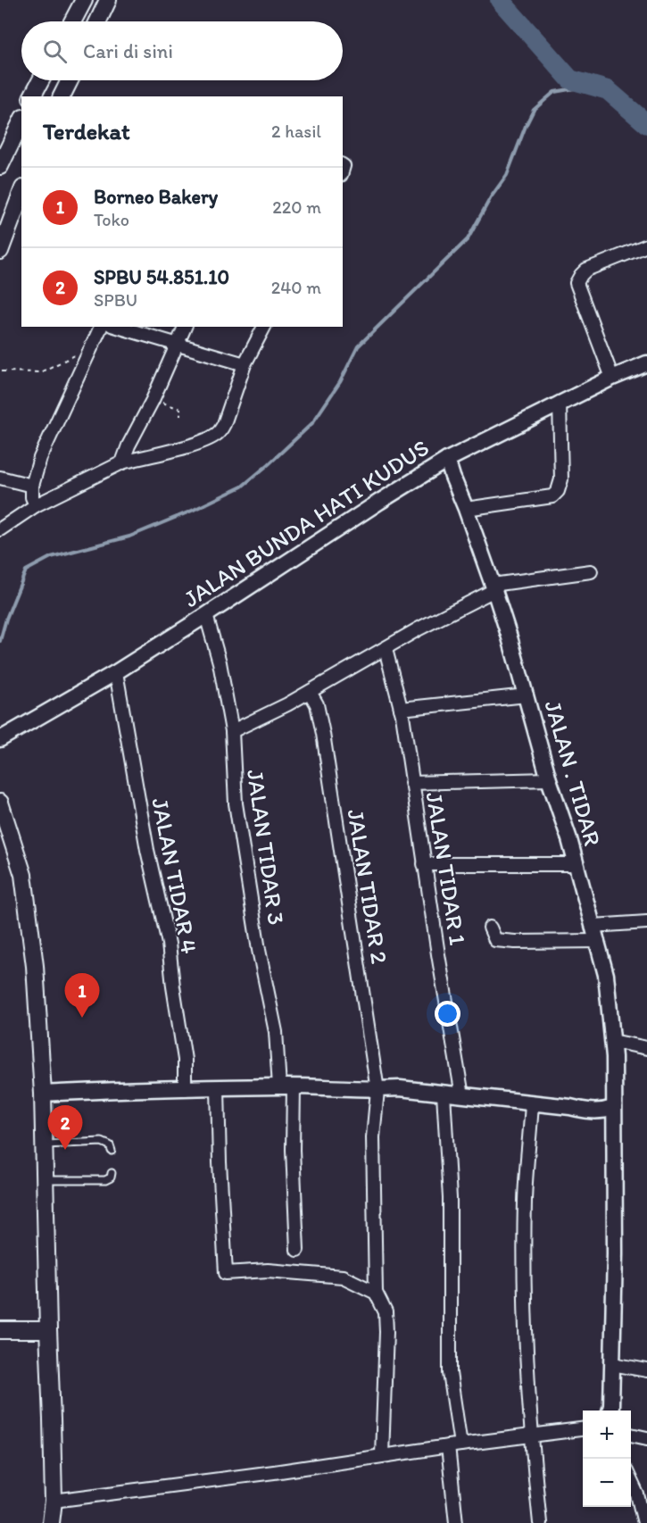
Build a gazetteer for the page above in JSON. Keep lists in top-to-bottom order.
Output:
{
  "streets": {
    "street": [
      "JALAN BUNDA HATI KUDUS",
      "JALAN . TIDAR",
      "JALAN TIDAR 3",
      "JALAN TIDAR 1",
      "JALAN TIDAR 4",
      "JALAN TIDAR 2"
    ]
  },
  "crossings": [
    ["JALAN BUNDA HATI KUDUS", "JALAN . TIDAR"],
    ["JALAN BUNDA HATI KUDUS", "JALAN TIDAR 3"],
    ["JALAN BUNDA HATI KUDUS", "JALAN TIDAR 4"]
  ],
  "page": {
    "search": "Cari di sini",
    "heading": ["Terdekat", "2 hasil"],
    "list": [
      {
        "mark": "1",
        "name": "Borneo Bakery",
        "note": "Toko",
        "value": "220 m"
      },
      {
        "mark": "2",
        "name": "SPBU 54.851.10",
        "note": "SPBU",
        "value": "240 m"
      }
    ],
    "pins": ["1", "2"],
    "map_buttons": ["+", "−"]
  }
}
